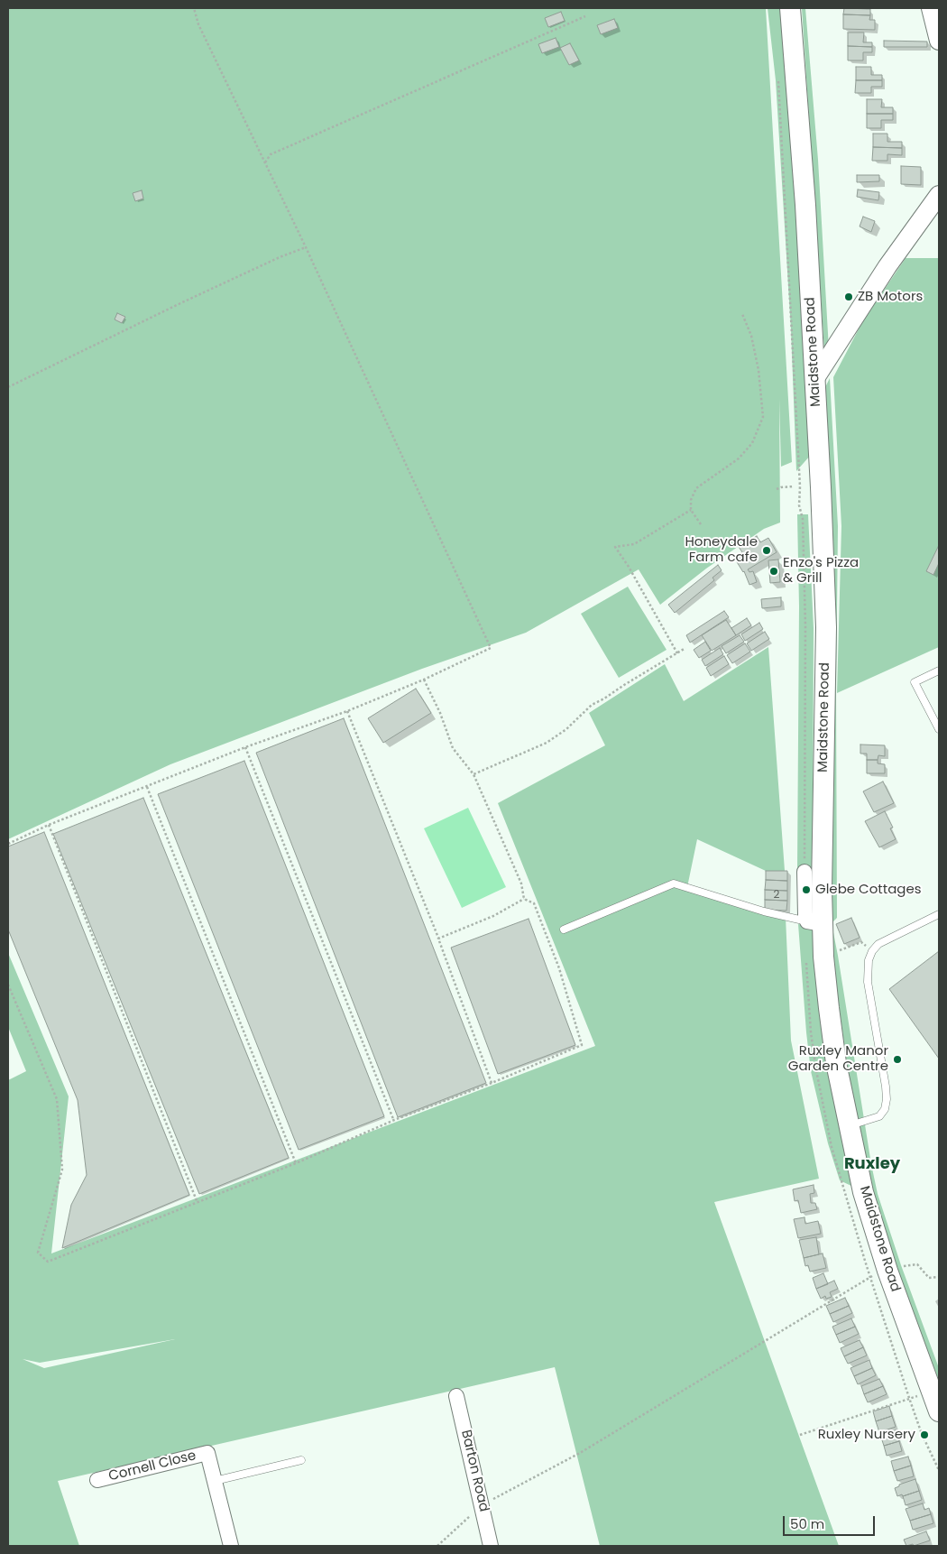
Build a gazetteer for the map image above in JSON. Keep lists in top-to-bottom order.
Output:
{
  "streets": {
    "main road": ["Maidstone Road"],
    "street": ["Cornell Close", "Barton Road"]
  },
  "districts": ["Ruxley"],
  "places": [
    "ZB Motors",
    "Honeydale Farm cafe",
    "Enzo's Pizza & Grill",
    "Glebe Cottages",
    "Ruxley Manor Garden Centre",
    "Ruxley Nursery"
  ],
  "house_numbers": ["2"],
  "scale_bar": "50 m"
}
